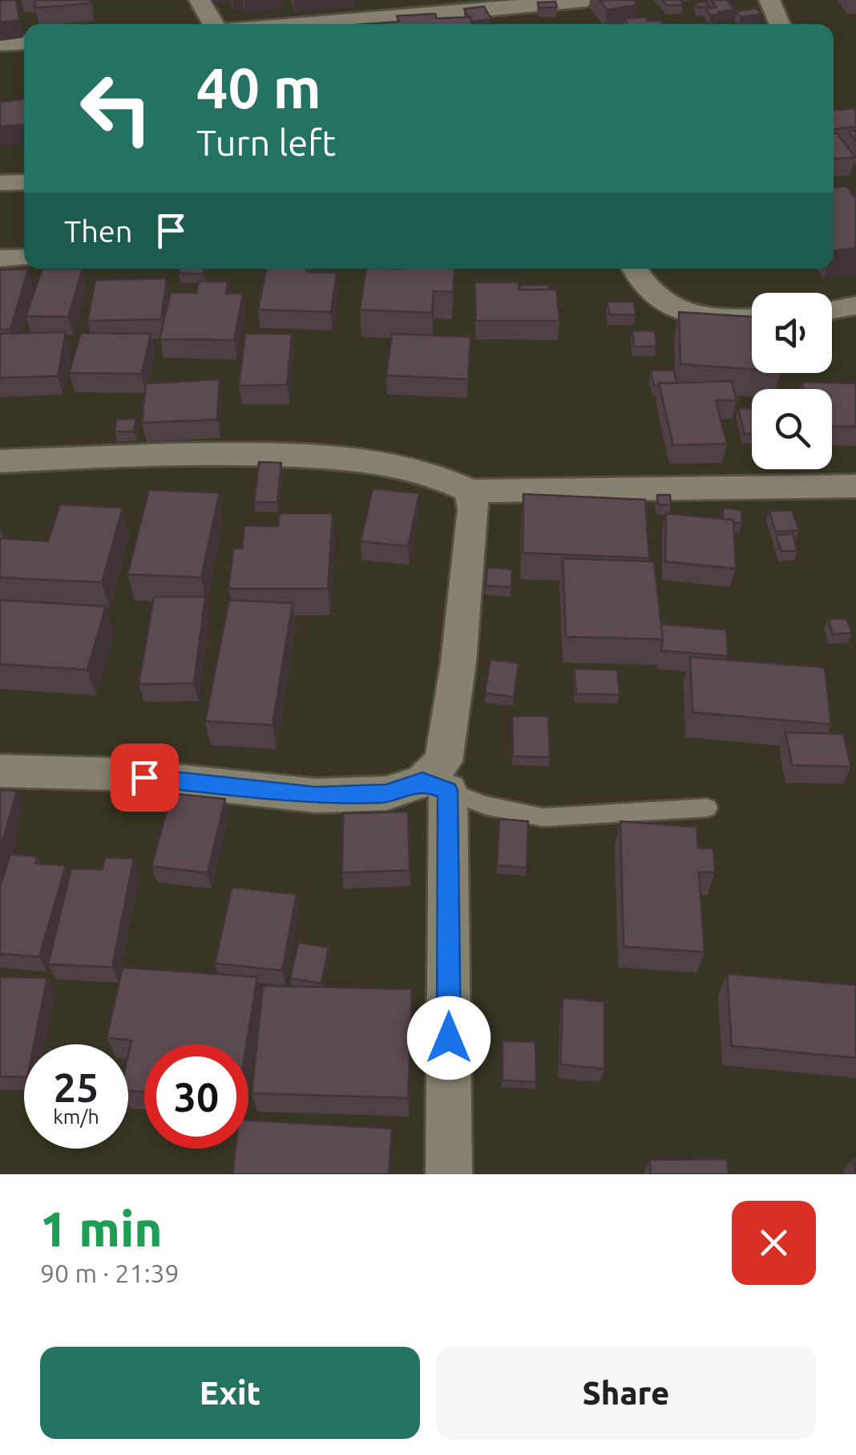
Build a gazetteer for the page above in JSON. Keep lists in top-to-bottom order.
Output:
{
  "page": {
    "turn": ["40 m", "Turn left"],
    "then": "Then",
    "speed": "25 km/h",
    "limit": "30",
    "heading": ["1 min", "90 m · 21:39"],
    "buttons": ["Exit", "Share"]
  }
}
